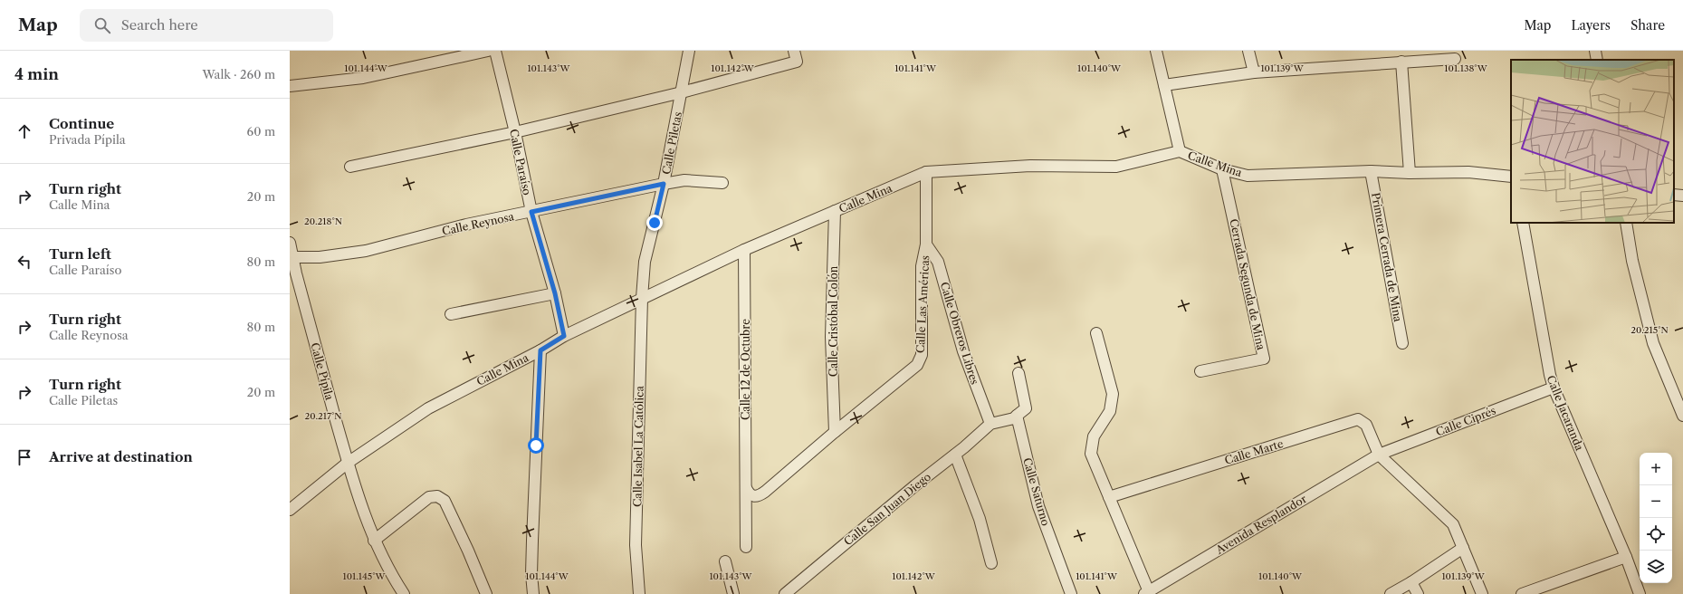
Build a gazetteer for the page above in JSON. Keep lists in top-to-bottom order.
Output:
{
  "streets": {
    "street": [
      "Calle Piletas",
      "Calle Paraíso",
      "Calle Mina",
      "Calle Reynosa",
      "Primera Cerrada de Mina",
      "Cerrada Segunda de Mina",
      "Calle Las Américas",
      "Calle Cristóbal Colón",
      "Calle Obreros Libres",
      "Calle 12 de Octubre",
      "Calle Pípila",
      "Calle Jacaranda",
      "Calle Ciprés",
      "Calle Isabel La Católica",
      "Calle Marte",
      "Calle Saturno",
      "Calle San Juan Diego",
      "Avenida Resplandor"
    ]
  },
  "crossings": [
    ["Calle Piletas", "Calle Mina"],
    ["Calle Piletas", "Calle Reynosa"],
    ["Calle Piletas", "Calle Isabel La Católica"],
    ["Calle Paraíso", "Calle Mina"],
    ["Calle Paraíso", "Calle Reynosa"],
    ["Calle Mina", "Primera Cerrada de Mina"],
    ["Calle Mina", "Cerrada Segunda de Mina"],
    ["Calle Mina", "Calle Las Américas"],
    ["Calle Mina", "Calle Cristóbal Colón"],
    ["Calle Mina", "Calle 12 de Octubre"],
    ["Calle Mina", "Calle Pípila"],
    ["Calle Mina", "Calle Isabel La Católica"],
    ["Calle Reynosa", "Calle Pípila"],
    ["Calle Las Américas", "Calle Cristóbal Colón"],
    ["Calle Las Américas", "Calle Obreros Libres"],
    ["Calle Las Américas", "Calle 12 de Octubre"],
    ["Calle Obreros Libres", "Calle San Juan Diego"],
    ["Calle Jacaranda", "Calle Ciprés"],
    ["Calle Ciprés", "Calle Marte"],
    ["Calle Ciprés", "Avenida Resplandor"],
    ["Calle Marte", "Avenida Resplandor"]
  ],
  "page": {
    "header": "Map",
    "search": "Search here",
    "nav": ["Map", "Layers", "Share"],
    "heading": ["4 min", "Walk · 260 m"],
    "list": [
      ["Continue", "Privada Pípila", "60 m"],
      ["Turn right", "Calle Mina", "20 m"],
      ["Turn left", "Calle Paraíso", "80 m"],
      ["Turn right", "Calle Reynosa", "80 m"],
      ["Turn right", "Calle Piletas", "20 m"],
      "Arrive at destination"
    ],
    "map_buttons": ["+", "−"]
  },
  "coordinates": [
    "101.143°W",
    "101.139°W",
    "101.138°W",
    "101.144°W",
    "101.142°W",
    "101.141°W",
    "101.140°W",
    "20.218°N",
    "20.215°N",
    "20.217°N",
    "101.145°W"
  ]
}
